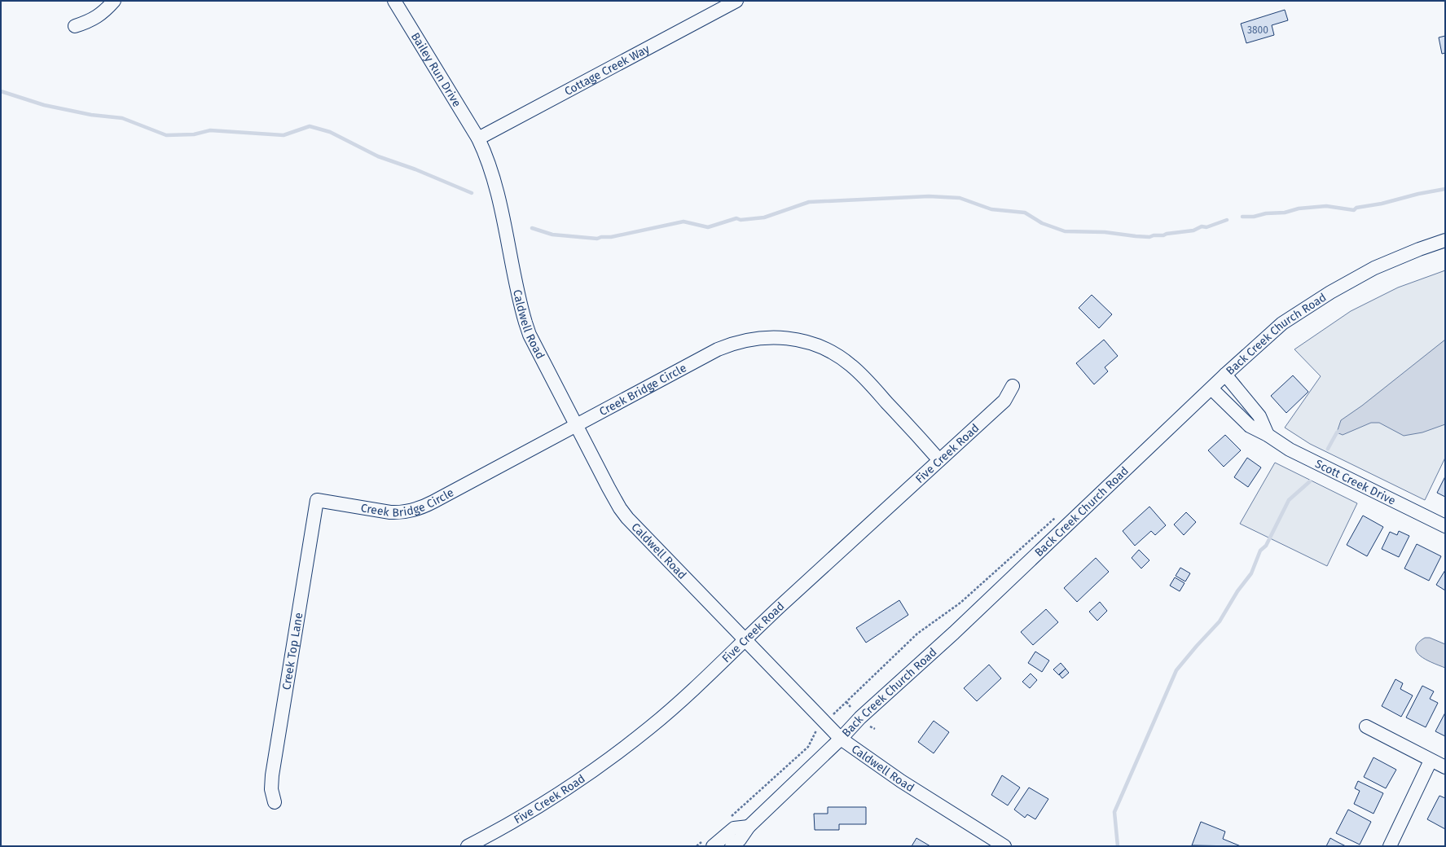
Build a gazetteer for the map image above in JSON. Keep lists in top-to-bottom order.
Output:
{
  "streets": {
    "street": [
      "Bailey Run Drive",
      "Cottage Creek Way",
      "Caldwell Road",
      "Back Creek Church Road",
      "Creek Bridge Circle",
      "Five Creek Road",
      "Scott Creek Drive",
      "Creek Top Lane"
    ]
  },
  "crossings": [
    ["Bailey Run Drive", "Cottage Creek Way"],
    ["Bailey Run Drive", "Caldwell Road"],
    ["Cottage Creek Way", "Caldwell Road"],
    ["Caldwell Road", "Back Creek Church Road"],
    ["Caldwell Road", "Creek Bridge Circle"],
    ["Caldwell Road", "Five Creek Road"],
    ["Back Creek Church Road", "Scott Creek Drive"],
    ["Creek Bridge Circle", "Five Creek Road"],
    ["Creek Bridge Circle", "Creek Top Lane"]
  ],
  "house_numbers": ["3800"]
}
